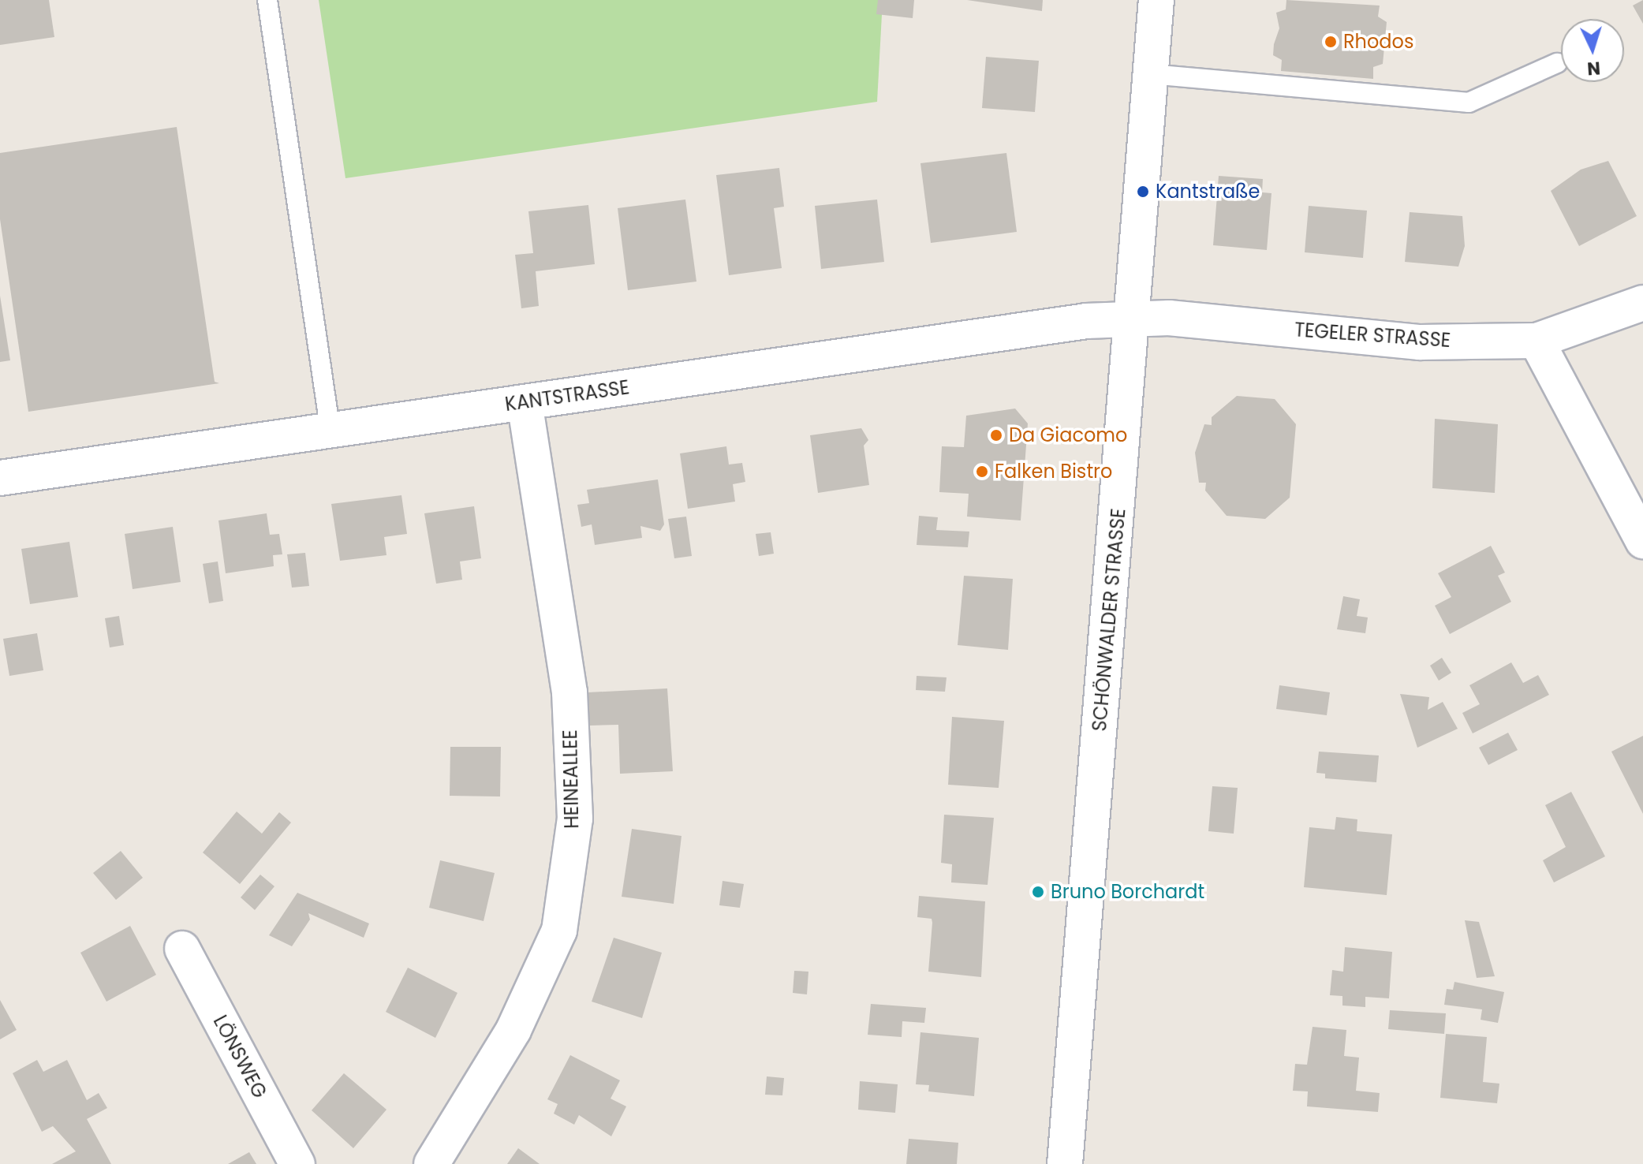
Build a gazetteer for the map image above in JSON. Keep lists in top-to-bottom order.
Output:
{
  "streets": {
    "street": [
      "TEGELER STRASSE",
      "KANTSTRASSE",
      "SCHÖNWALDER STRASSE",
      "HEINEALLEE",
      "LÖNSWEG"
    ]
  },
  "crossings": [
    ["TEGELER STRASSE", "KANTSTRASSE"],
    ["TEGELER STRASSE", "SCHÖNWALDER STRASSE"],
    ["KANTSTRASSE", "SCHÖNWALDER STRASSE"],
    ["KANTSTRASSE", "HEINEALLEE"]
  ],
  "places": [
    "Rhodos",
    "Kantstraße",
    "Da Giacomo",
    "Falken Bistro",
    "Bruno Borchardt"
  ],
  "north": "bottom"
}
